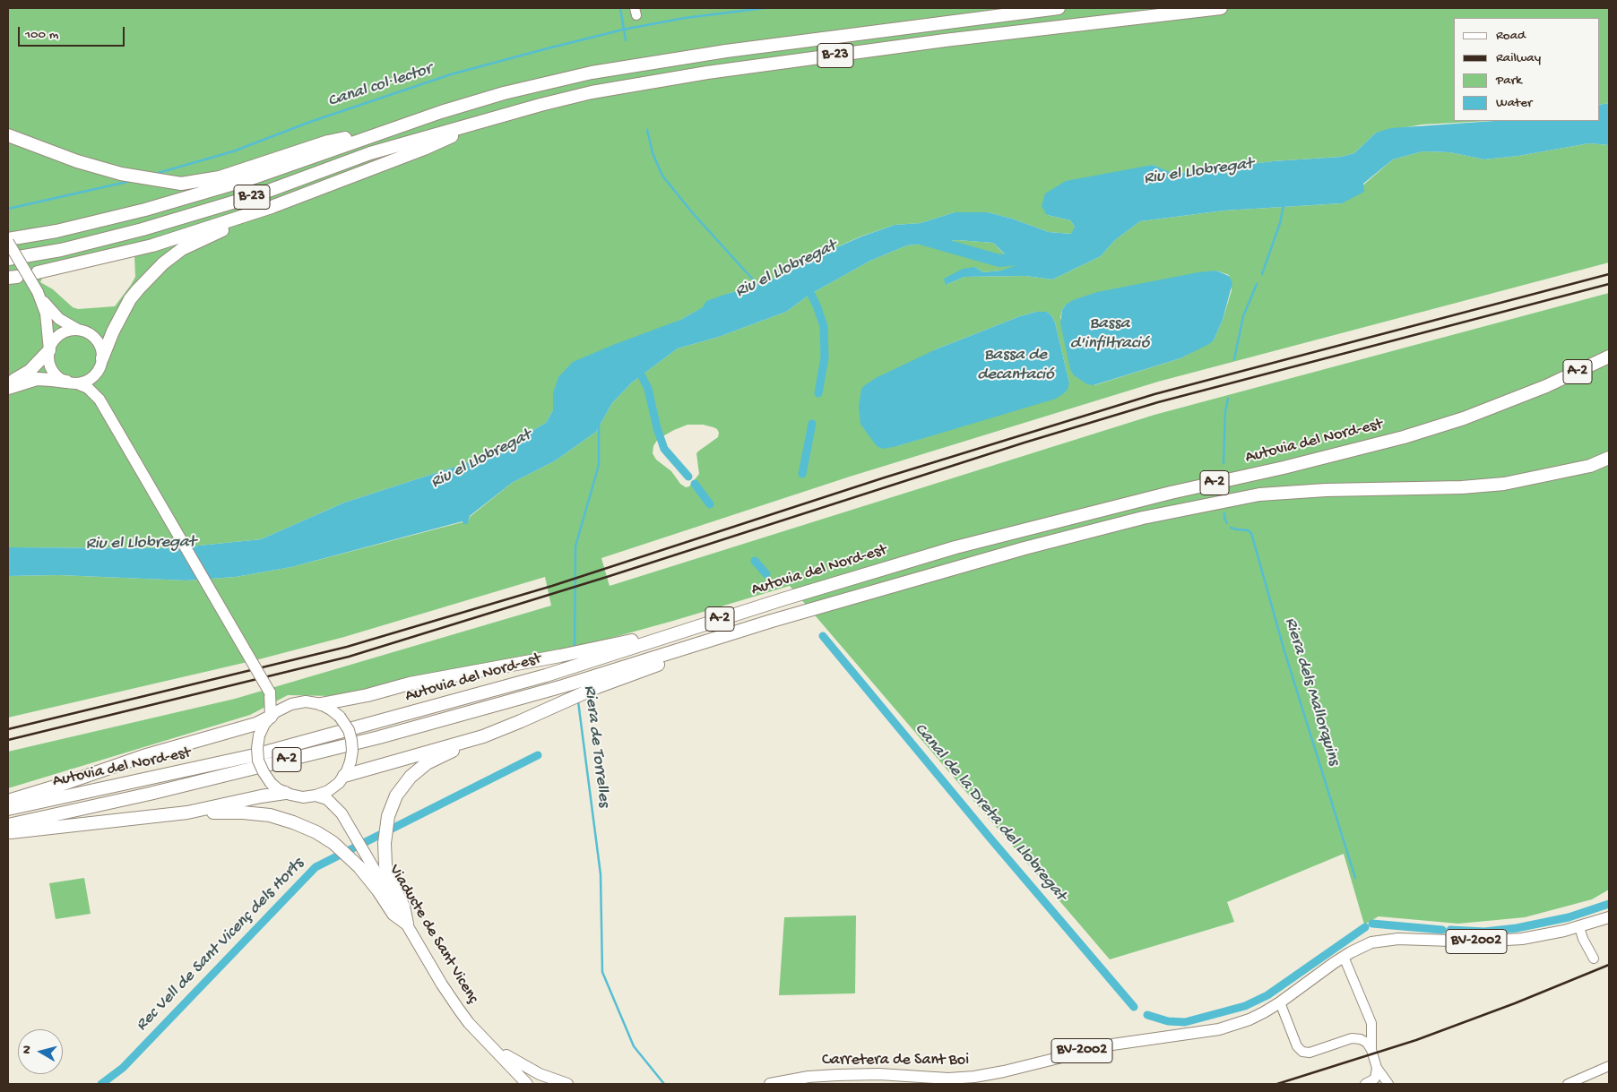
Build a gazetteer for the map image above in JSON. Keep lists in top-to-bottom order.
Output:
{
  "streets": {
    "highway": ["B-23", "A-2", "Autovia del Nord-est"],
    "main road": ["Viaducte de Sant Vicenç", "BV-2002", "Carretera de Sant Boi"]
  },
  "crossings": [
    ["BV-2002", "Carretera de Sant Boi"]
  ],
  "water": [
    "Canal col·lector",
    "Riu el Llobregat",
    "Bassa d'infiltració",
    "Bassa de decantació",
    "Riera dels Mallorquins",
    "Riera de Torrelles",
    "Canal de la Dreta del Llobregat",
    "Rec Vell de Sant Vicenç dels Horts"
  ],
  "legend": [
    "Road",
    "Railway",
    "Park",
    "Water"
  ],
  "scale_bar": "100 m",
  "north": "left"
}
